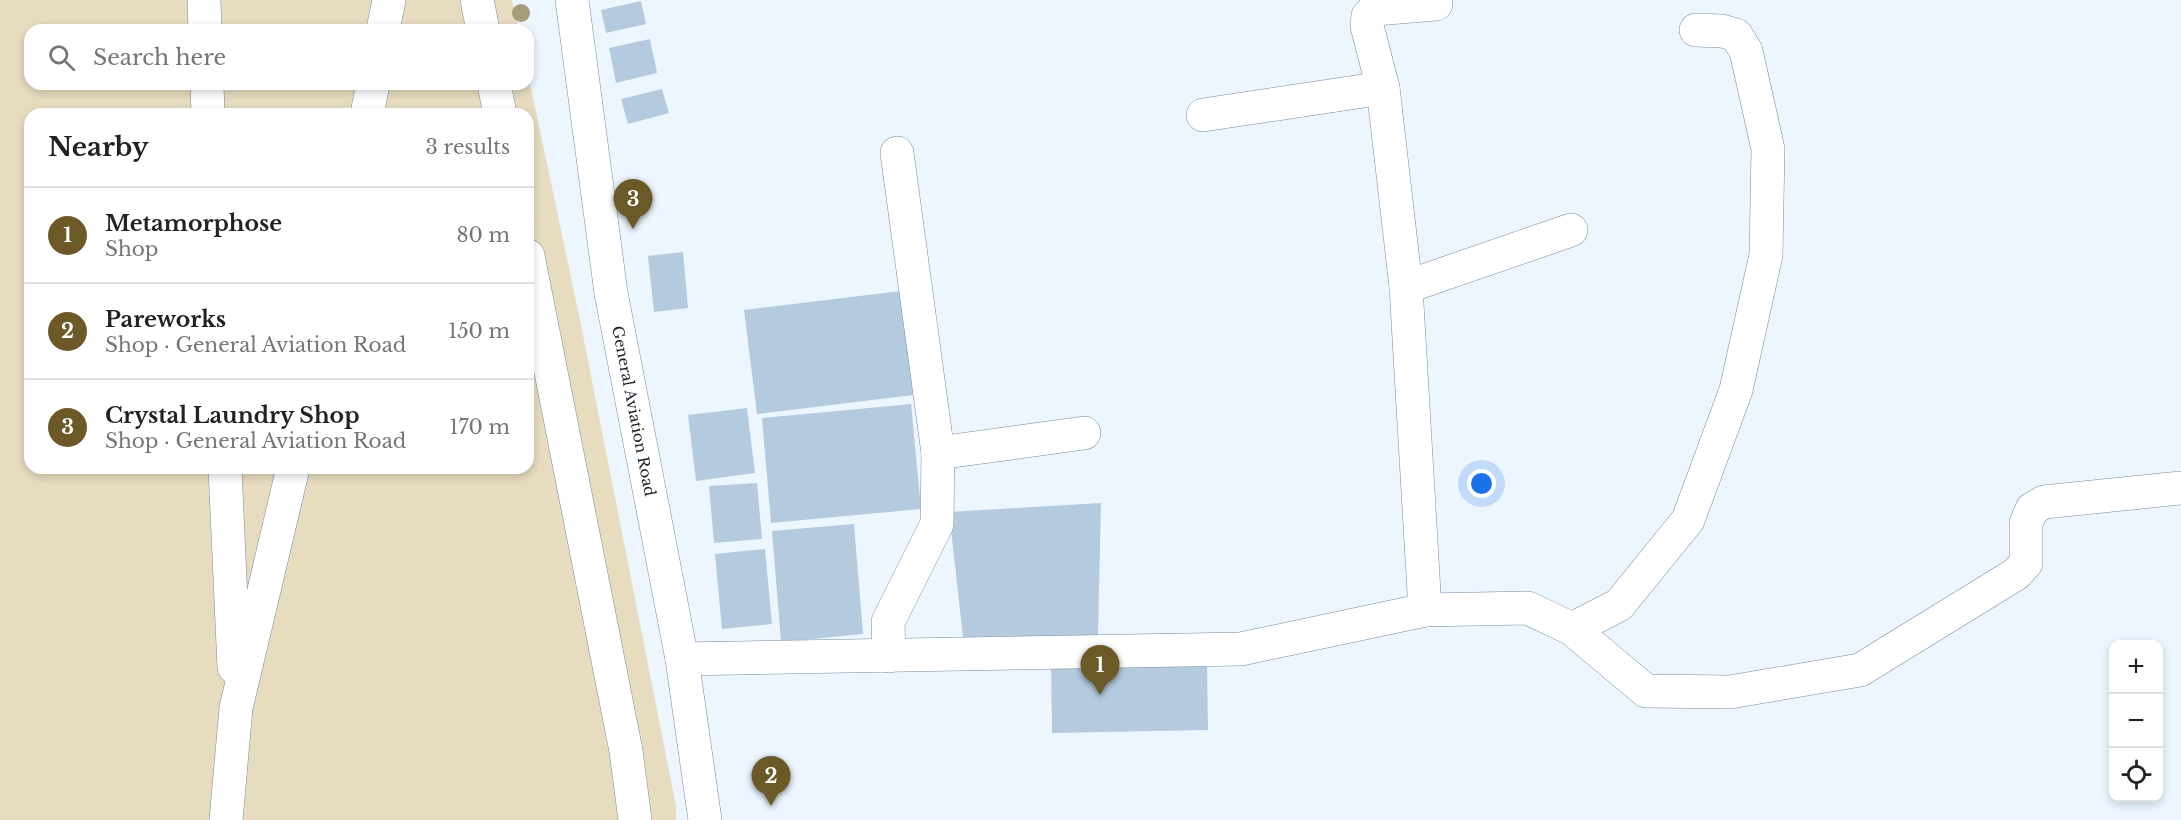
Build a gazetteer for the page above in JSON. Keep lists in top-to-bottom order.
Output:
{
  "streets": {
    "street": ["General Aviation Road"]
  },
  "page": {
    "search": "Search here",
    "heading": ["Nearby", "3 results"],
    "pins": ["3", "1", "2"],
    "list": [
      {
        "mark": "1",
        "name": "Metamorphose",
        "note": "Shop",
        "value": "80 m"
      },
      {
        "mark": "2",
        "name": "Pareworks",
        "note": "Shop · General Aviation Road",
        "value": "150 m"
      },
      {
        "mark": "3",
        "name": "Crystal Laundry Shop",
        "note": "Shop · General Aviation Road",
        "value": "170 m"
      }
    ],
    "map_buttons": ["+", "−"]
  }
}
